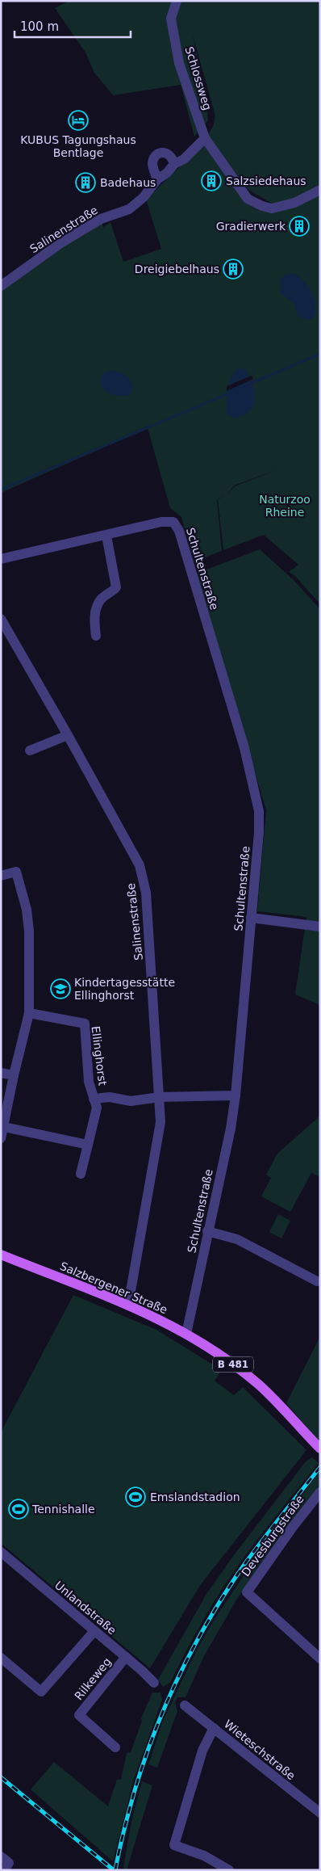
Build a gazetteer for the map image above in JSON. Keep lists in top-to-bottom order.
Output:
{
  "streets": {
    "main road": ["Salzbergener Straße", "B 481"],
    "street": [
      "Schlossweg",
      "Salinenstraße",
      "Schultenstraße",
      "Ellinghorst",
      "Devesburgstraße",
      "Unlandstraße",
      "Rilkeweg",
      "Wieteschstraße"
    ]
  },
  "crossings": [
    ["Schlossweg", "Salinenstraße"],
    ["Salinenstraße", "Ellinghorst"],
    ["Salinenstraße", "Salzbergener Straße"],
    ["Schultenstraße", "Ellinghorst"],
    ["Schultenstraße", "Salzbergener Straße"],
    ["Unlandstraße", "Rilkeweg"]
  ],
  "parks": ["Naturzoo Rheine"],
  "places": {
    "hotel": ["KUBUS Tagungshaus Bentlage"],
    "building": [
      "Salzsiedehaus",
      "Badehaus",
      "Gradierwerk",
      "Dreigiebelhaus"
    ],
    "school or university": ["Kindertagesstätte Ellinghorst"],
    "sports": ["Emslandstadion", "Tennishalle"]
  },
  "scale_bar": "100 m"
}
